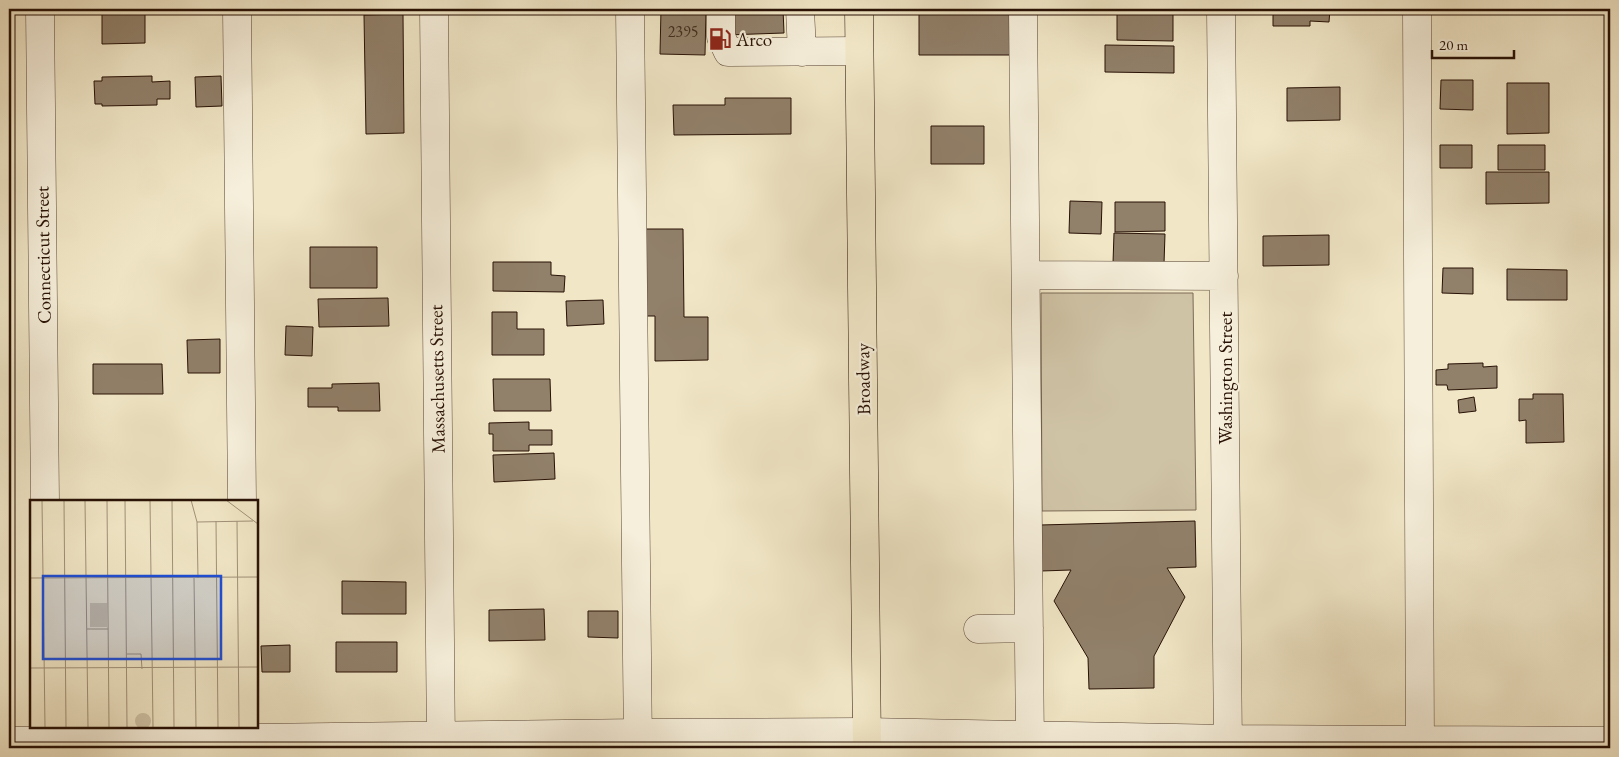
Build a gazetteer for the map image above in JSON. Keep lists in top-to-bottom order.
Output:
{
  "streets": {
    "main road": ["Broadway"],
    "street": ["Connecticut Street", "Washington Street", "Massachusetts Street"]
  },
  "places": {
    "fuel station": ["Arco"]
  },
  "house_numbers": ["2395"],
  "scale_bar": "20 m"
}
